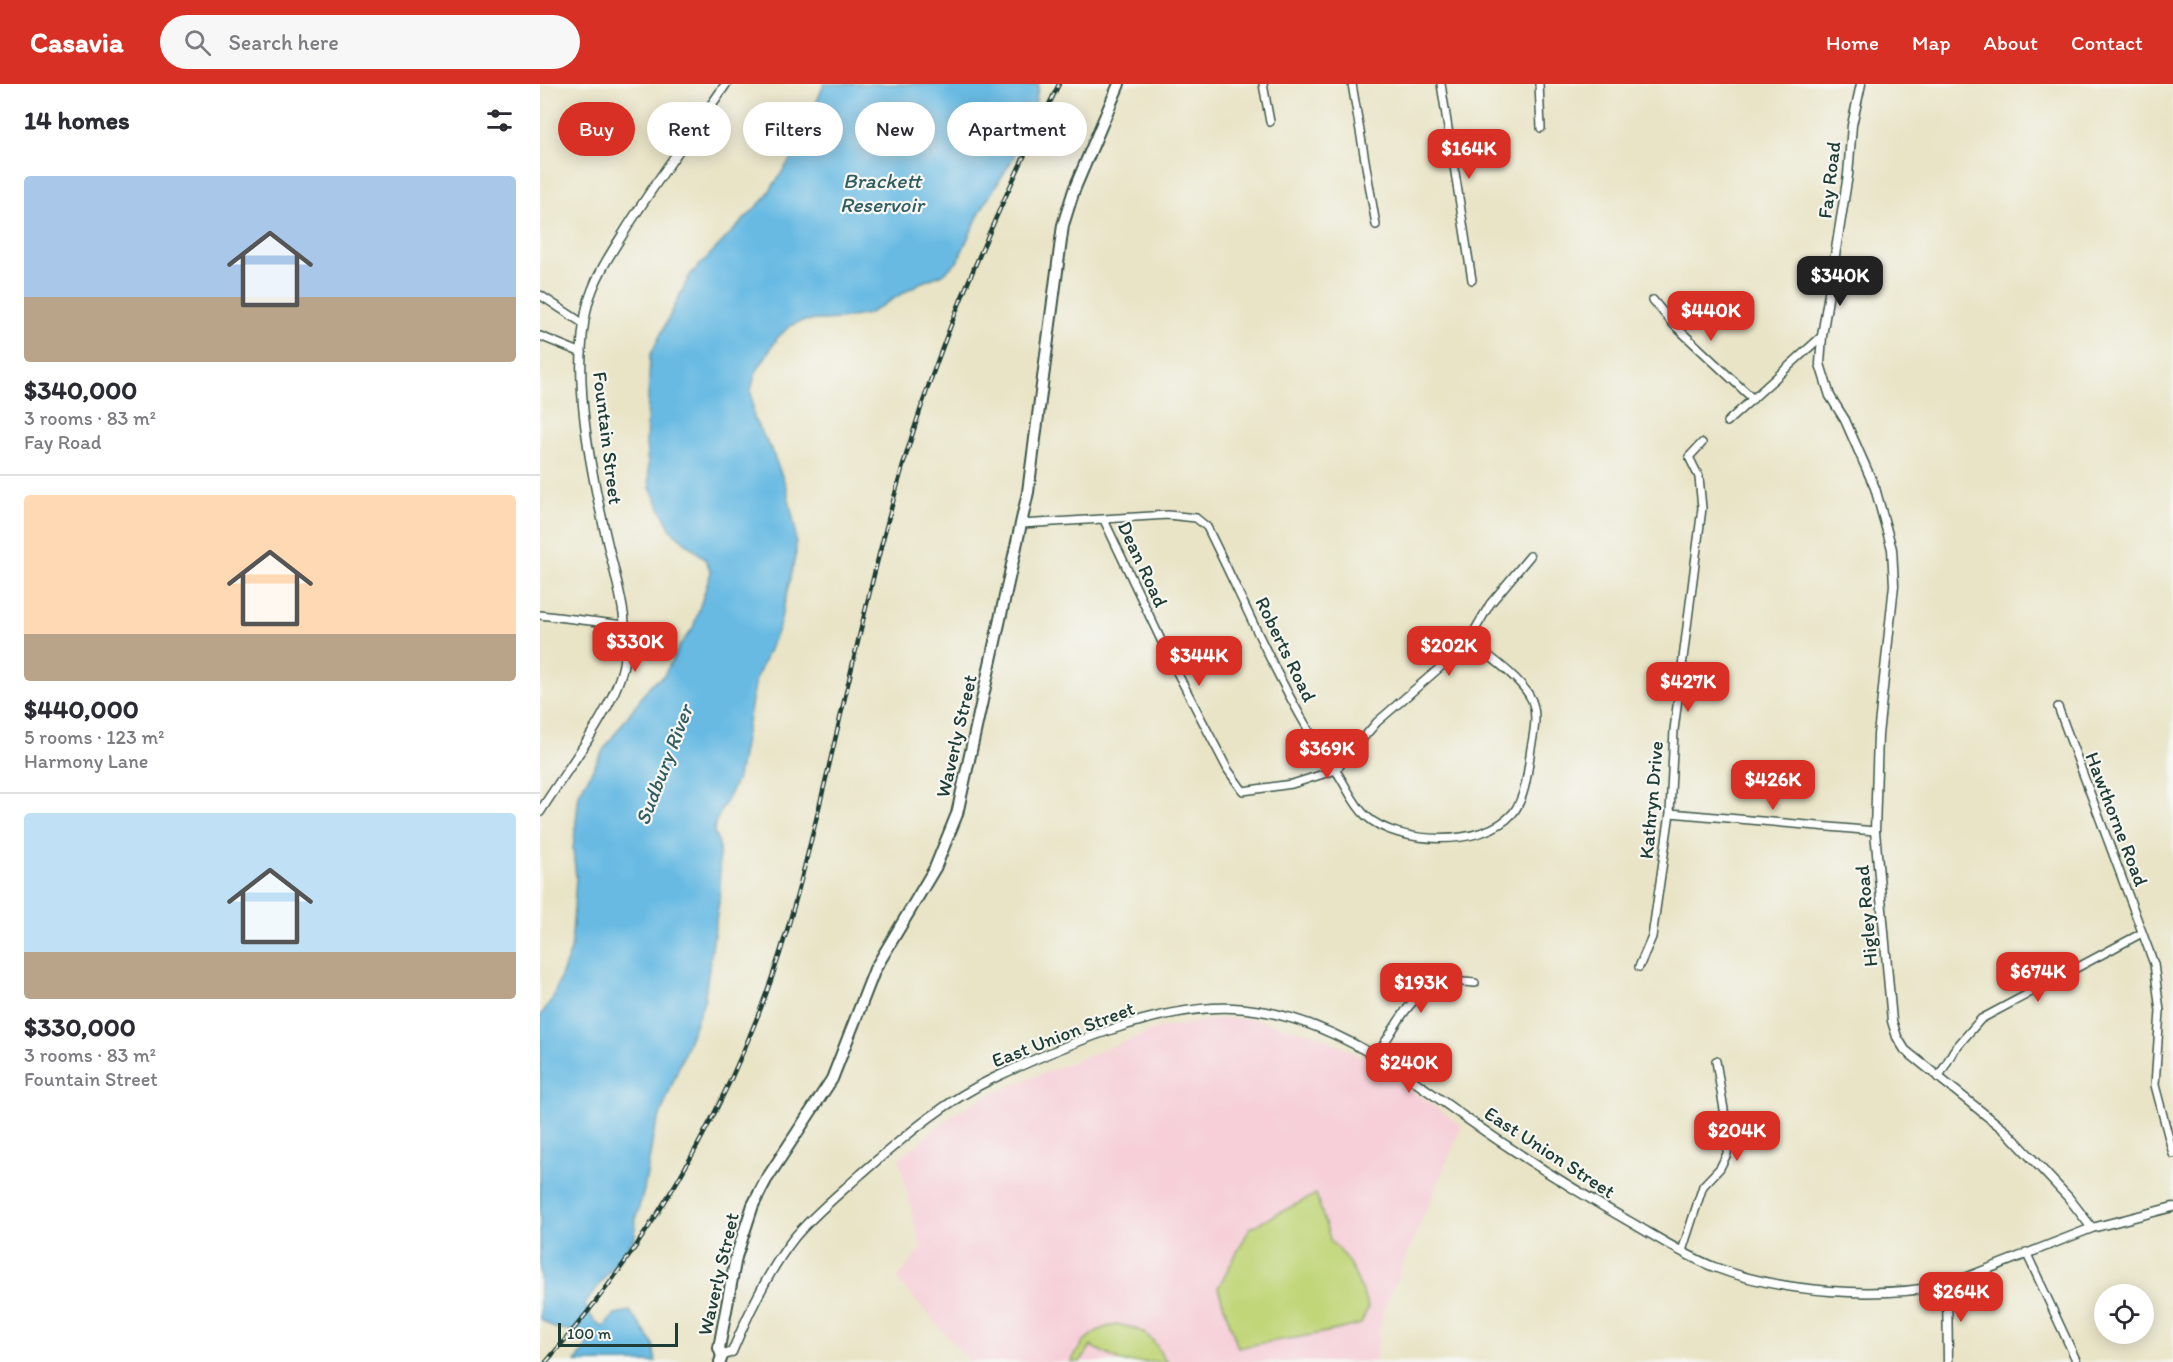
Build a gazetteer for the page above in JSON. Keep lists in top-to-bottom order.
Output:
{
  "streets": {
    "main road": ["Waverly Street"],
    "street": [
      "Fay Road",
      "Fountain Street",
      "Dean Road",
      "Roberts Road",
      "Kathryn Drive",
      "Hawthorne Road",
      "Higley Road",
      "East Union Street"
    ]
  },
  "crossings": [
    ["Fay Road", "Higley Road"],
    ["Dean Road", "Roberts Road"],
    ["Roberts Road", "Waverly Street"],
    ["Waverly Street", "East Union Street"],
    ["Higley Road", "East Union Street"]
  ],
  "water": ["Brackett Reservoir", "Sudbury River"],
  "scale_bar": "100 m",
  "page": {
    "header": "Casavia",
    "search": "Search here",
    "nav": [
      "Home",
      "Map",
      "About",
      "Contact"
    ],
    "heading": "14 homes",
    "chip": [
      "Buy",
      "Rent",
      "Filters",
      "New",
      "Apartment"
    ],
    "price": [
      "$164K",
      "$340K",
      "$440K",
      "$330K",
      "$202K",
      "$344K",
      "$427K",
      "$369K",
      "$426K",
      "$674K",
      "$193K",
      "$240K",
      "$204K",
      "$264K"
    ],
    "list": [
      {
        "name": "$340,000",
        "note": "3 rooms · 83 m² · Fay Road"
      },
      {
        "name": "$440,000",
        "note": "5 rooms · 123 m² · Harmony Lane"
      },
      {
        "name": "$330,000",
        "note": "3 rooms · 83 m² · Fountain Street"
      }
    ],
    "scale": "100 m"
  }
}
